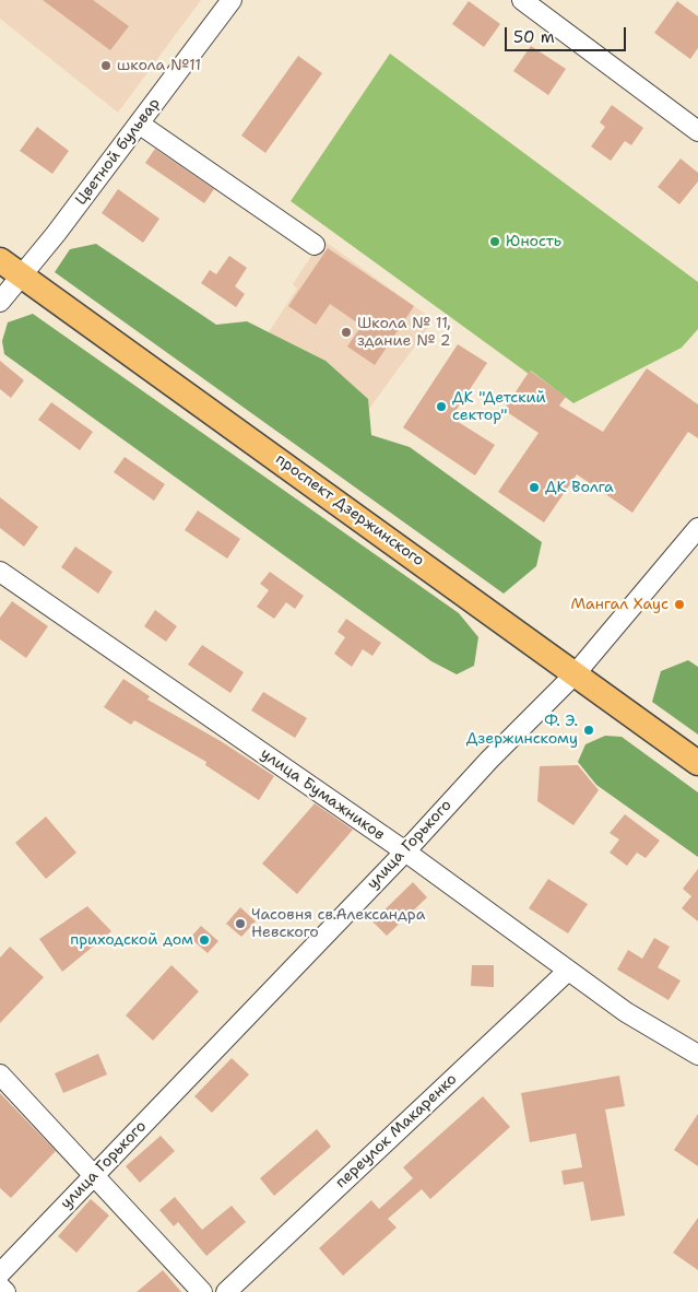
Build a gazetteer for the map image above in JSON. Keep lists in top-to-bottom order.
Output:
{
  "streets": {
    "main road": ["проспект Дзержинского"],
    "street": [
      "Цветной бульвар",
      "улица Бумажников",
      "улица Горького",
      "переулок Макаренко"
    ]
  },
  "crossings": [
    ["Цветной бульвар", "проспект Дзержинского"],
    ["проспект Дзержинского", "улица Горького"],
    ["улица Бумажников", "улица Горького"],
    ["улица Бумажников", "переулок Макаренко"]
  ],
  "places": [
    "школа №11",
    "Юность",
    "Школа № 11, здание № 2",
    "ДК \"Детский сектор\"",
    "ДК Волга",
    "Мангал Хаус",
    "Ф. Э. Дзержинскому",
    "Часовня св.Александра Невского",
    "приходской дом"
  ],
  "scale_bar": "50 m"
}
